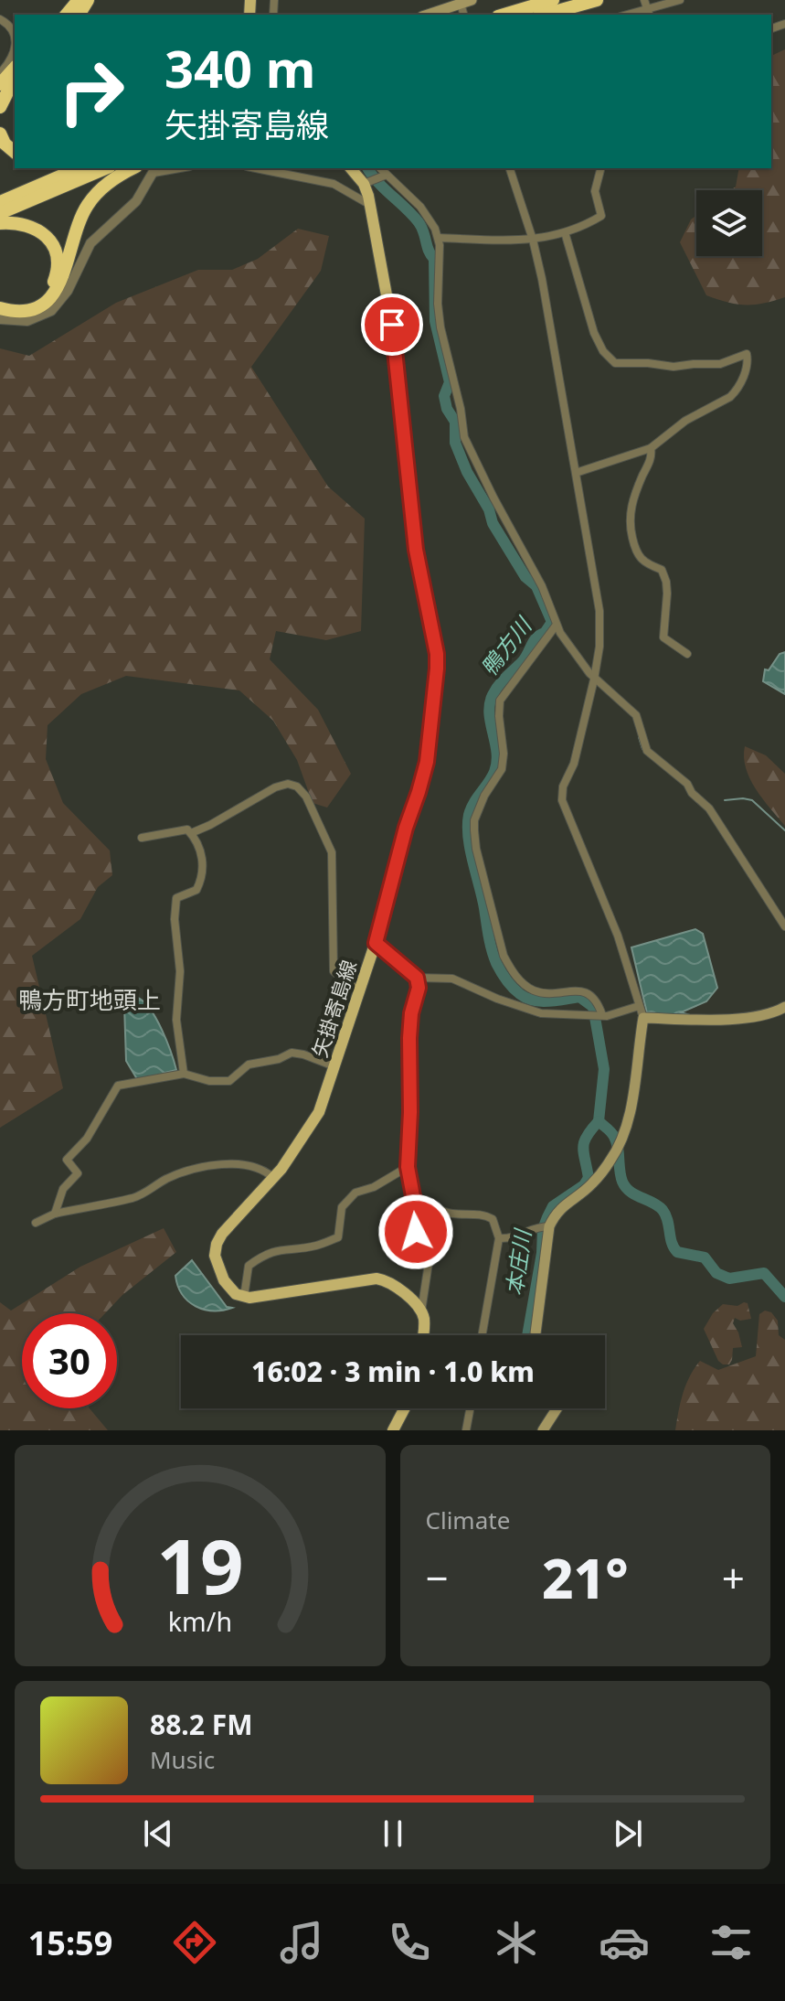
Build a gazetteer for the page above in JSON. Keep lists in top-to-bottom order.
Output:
{
  "streets": {
    "main road": ["矢掛寄島線"]
  },
  "districts": ["鴨方町地頭上"],
  "water": ["鴨方川", "本庄川"],
  "page": {
    "turn": ["340 m", "矢掛寄島線"],
    "limit": "30",
    "trip": "16:02 · 3 min · 1.0 km",
    "tile": "Climate",
    "heat": ["−", "21°", "+"],
    "song": ["88.2 FM", "Music"],
    "tabs": "15:59",
    "gauge": ["19", "km/h"]
  }
}
